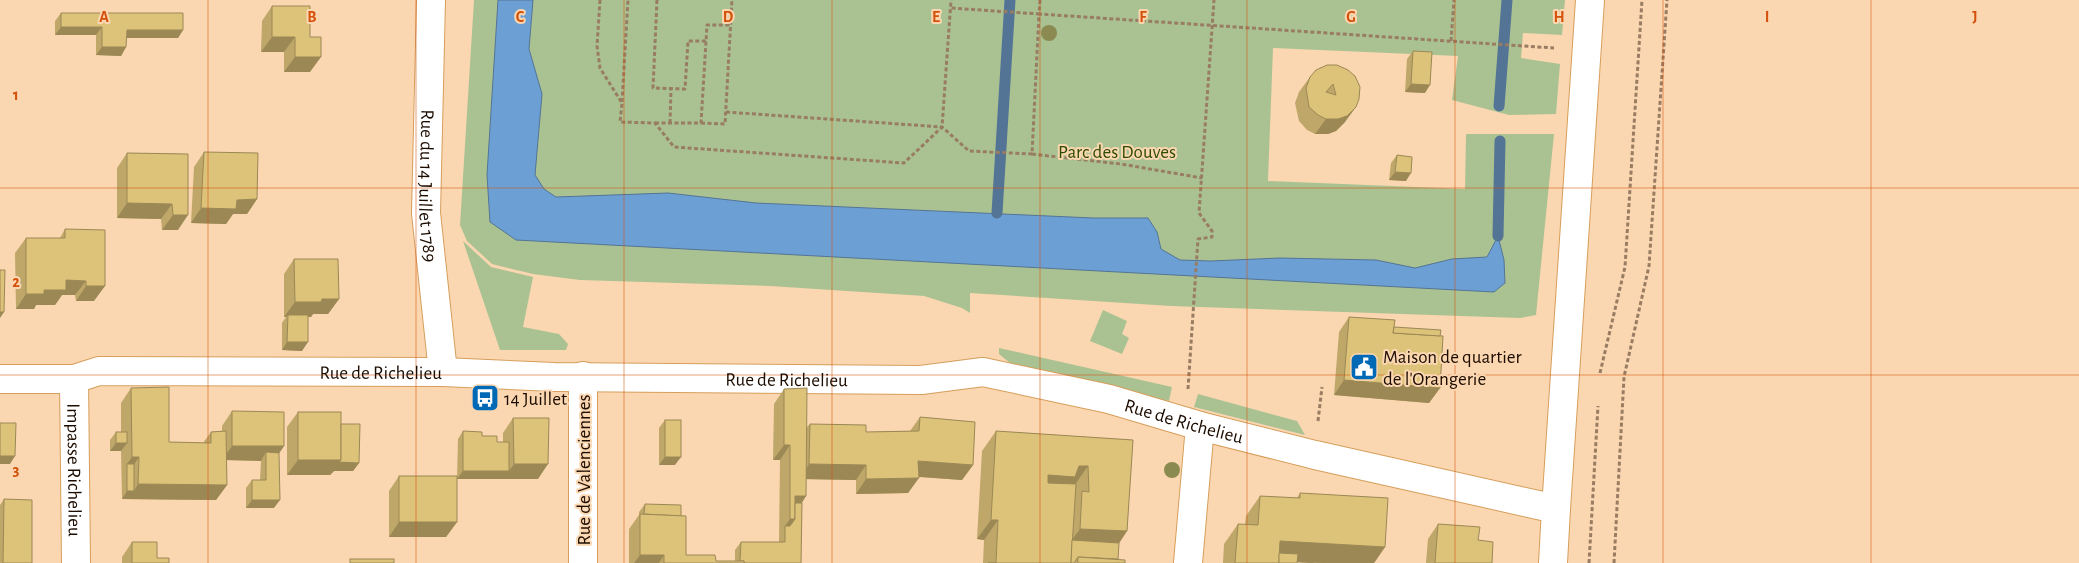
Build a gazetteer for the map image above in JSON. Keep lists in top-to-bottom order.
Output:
{
  "streets": {
    "street": [
      "Rue du 14 Juillet 1789",
      "Rue de Richelieu",
      "Rue de Valenciennes",
      "Impasse Richelieu"
    ]
  },
  "crossings": [
    ["Rue du 14 Juillet 1789", "Rue de Richelieu"],
    ["Rue de Richelieu", "Rue de Valenciennes"],
    ["Rue de Richelieu", "Impasse Richelieu"]
  ],
  "parks": ["Parc des Douves"],
  "places": {
    "public building": ["Maison de quartier de l'Orangerie"],
    "bus stop": ["14 Juillet"]
  },
  "grid": {
    "columns": [
      "A",
      "B",
      "C",
      "D",
      "E",
      "F",
      "G",
      "H",
      "I",
      "J"
    ],
    "rows": ["1", "2", "3"]
  }
}
